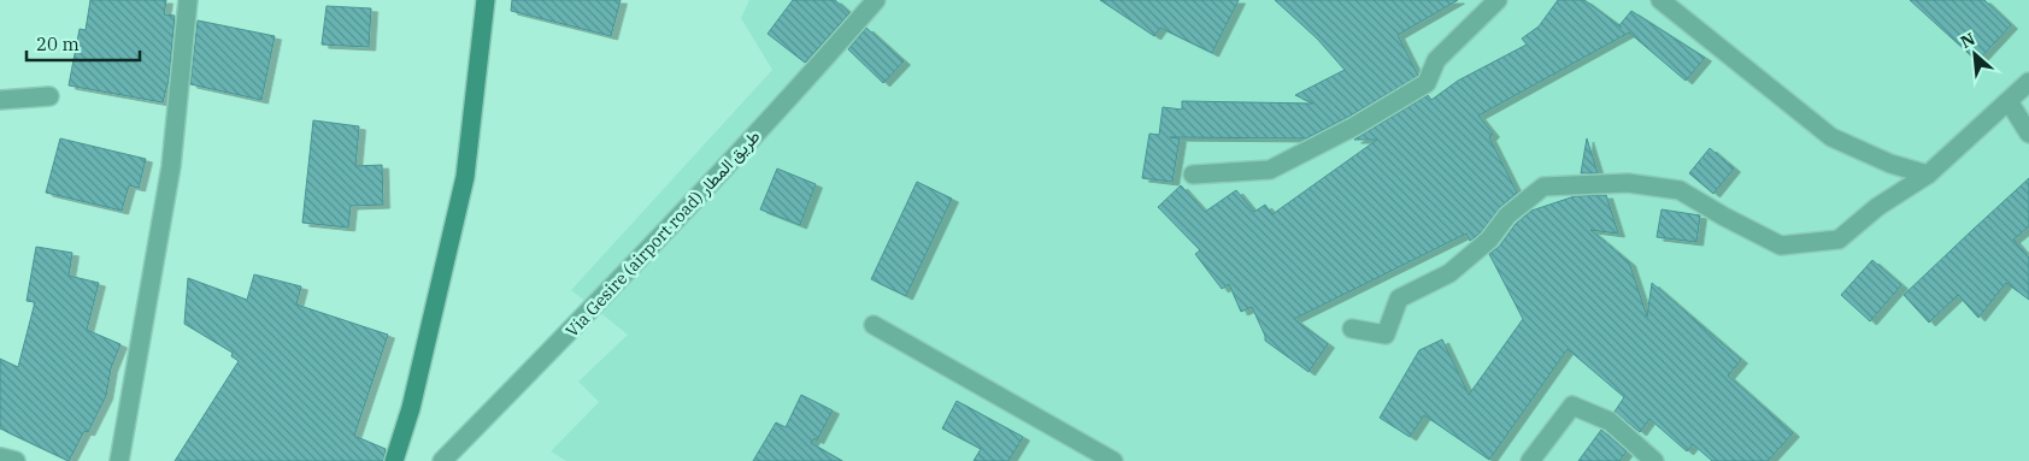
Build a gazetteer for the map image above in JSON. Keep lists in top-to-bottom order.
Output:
{
  "streets": {
    "street": ["Via Gesire (airport road) طريق المطار"]
  },
  "scale_bar": "20 m",
  "north": "top left"
}
